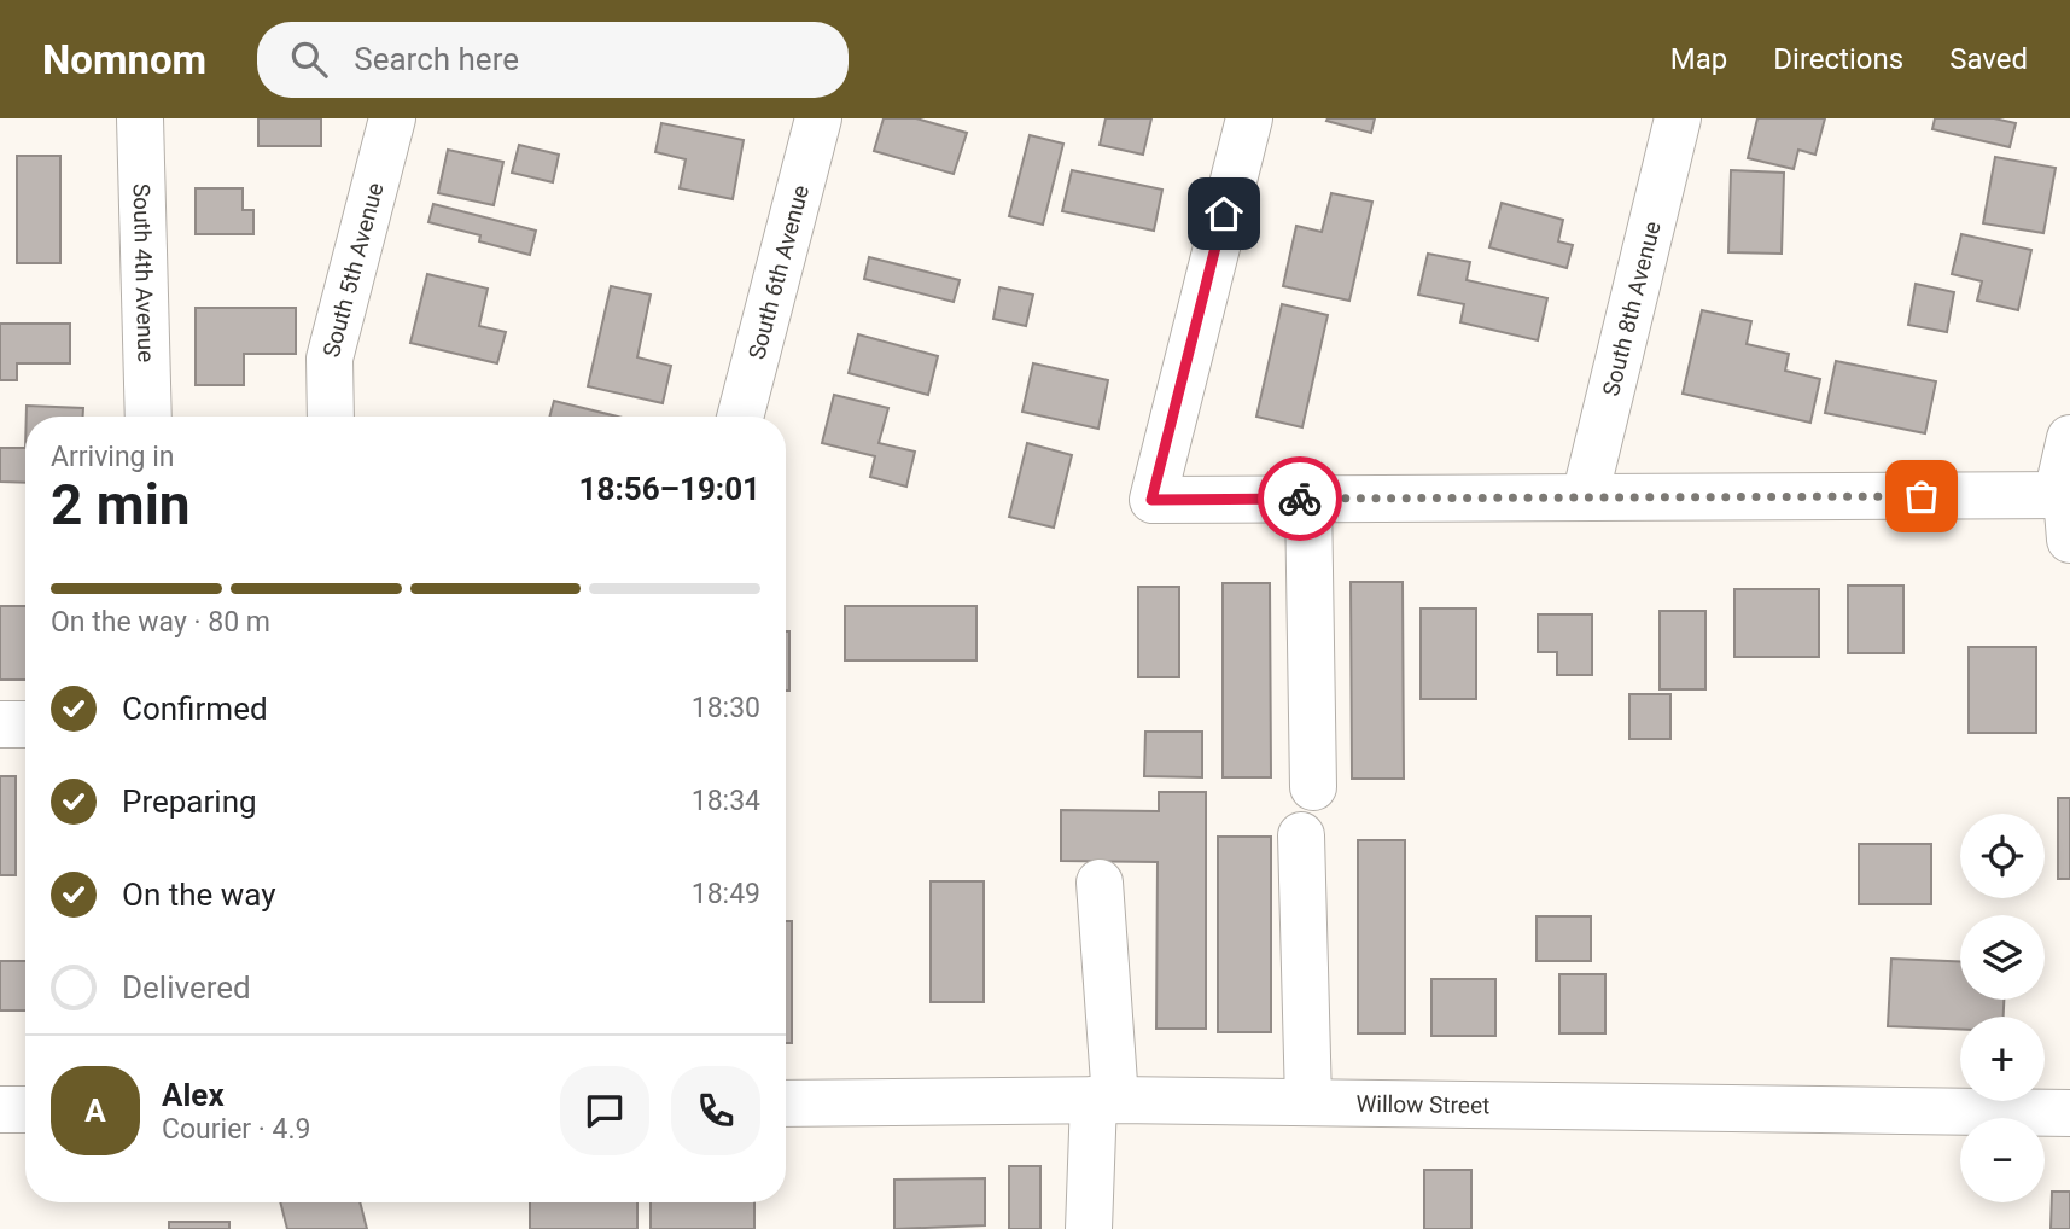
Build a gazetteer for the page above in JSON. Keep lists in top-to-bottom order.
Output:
{
  "streets": {
    "street": [
      "South 5th Avenue",
      "South 4th Avenue",
      "South 6th Avenue",
      "South 8th Avenue",
      "Willow Street"
    ]
  },
  "page": {
    "header": "Nomnom",
    "search": "Search here",
    "nav": ["Map", "Directions", "Saved"],
    "heading": ["2 min", "Arriving in", "18:56–19:01"],
    "panel": ["Alex", "Courier · 4.9"],
    "bar": "On the way · 80 m",
    "list": [
      ["Confirmed", "18:30"],
      ["Preparing", "18:34"],
      ["On the way", "18:49"],
      "Delivered"
    ],
    "map_buttons": ["+", "−"],
    "round": "A"
  }
}
